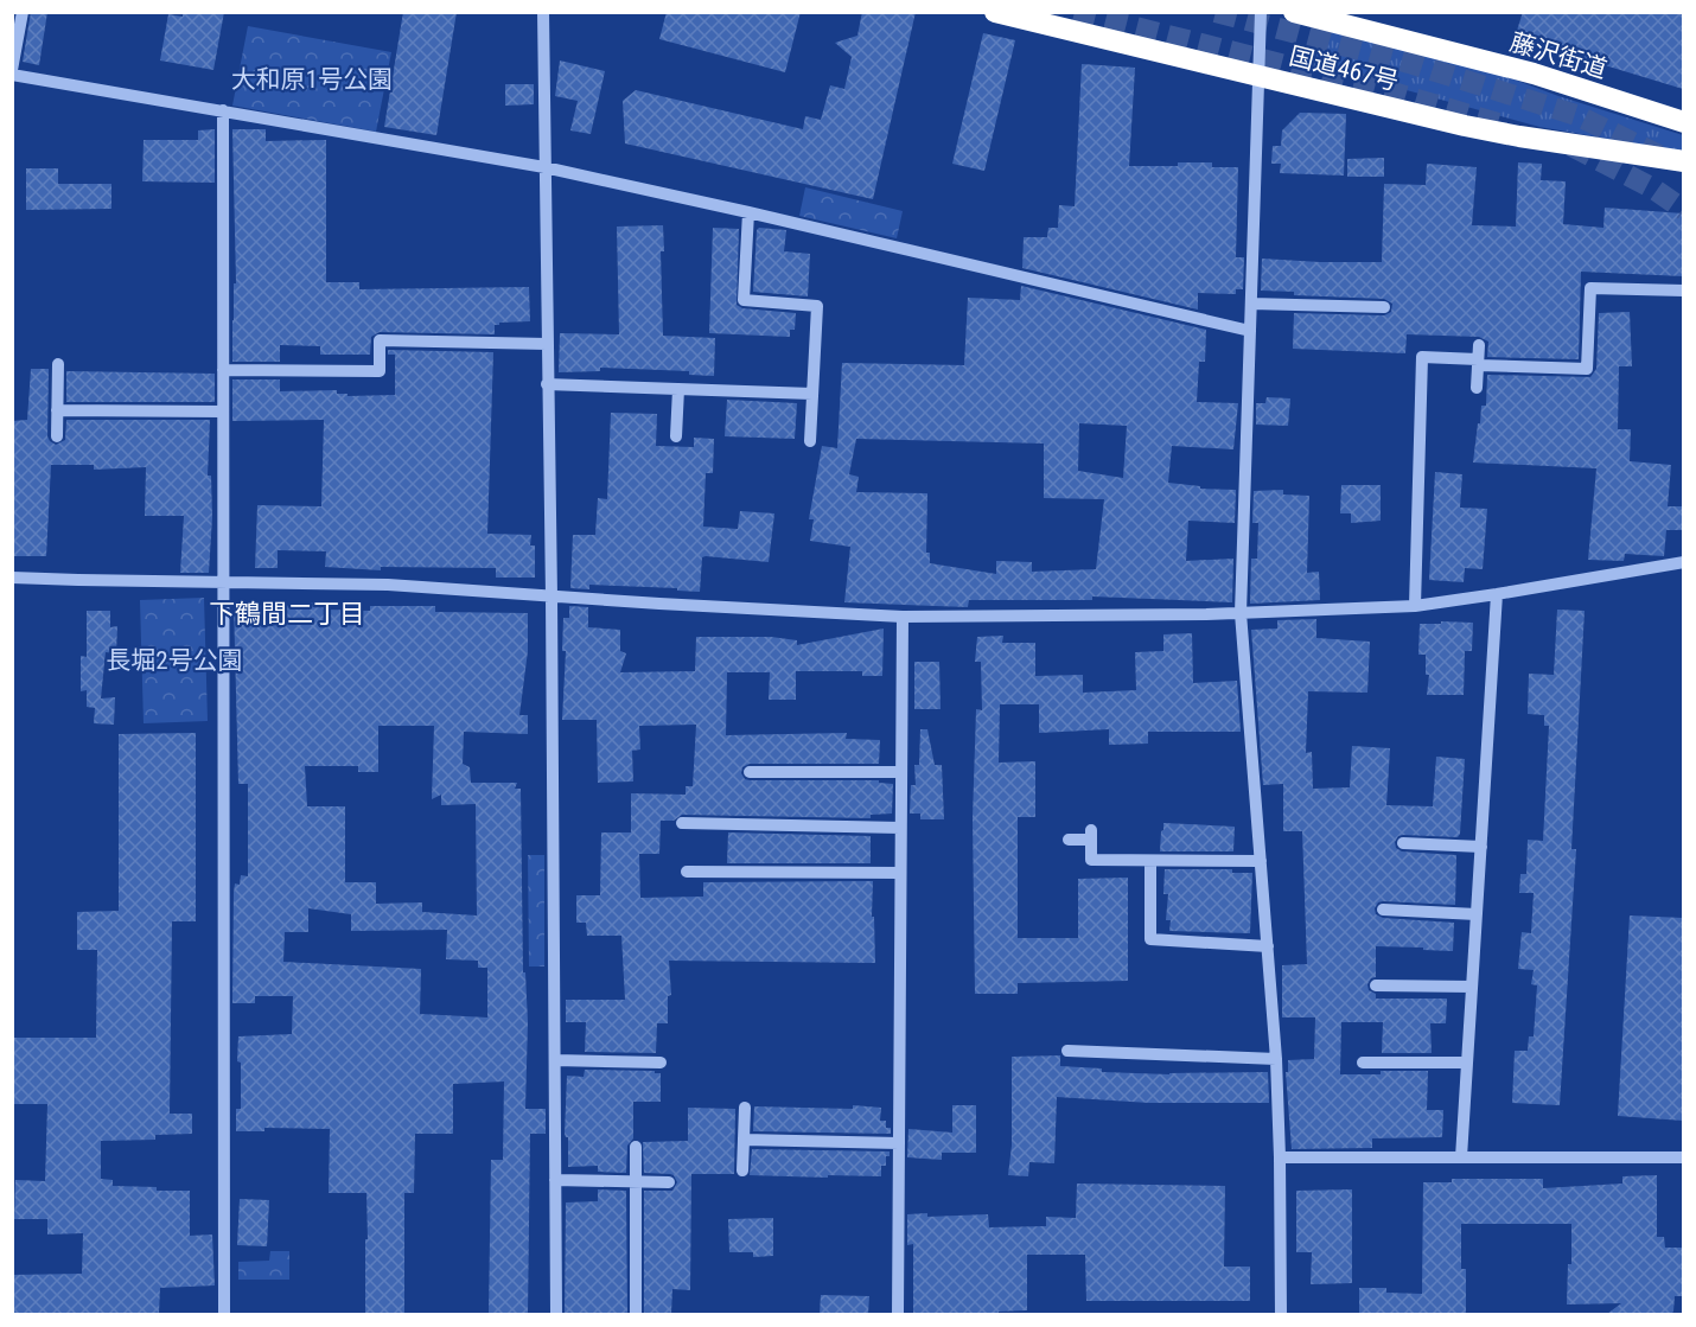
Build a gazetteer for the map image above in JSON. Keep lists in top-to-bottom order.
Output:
{
  "streets": {
    "highway": ["藤沢街道", "国道467号"]
  },
  "districts": ["下鶴間二丁目"],
  "parks": ["大和原1号公園", "長堀2号公園"]
}
